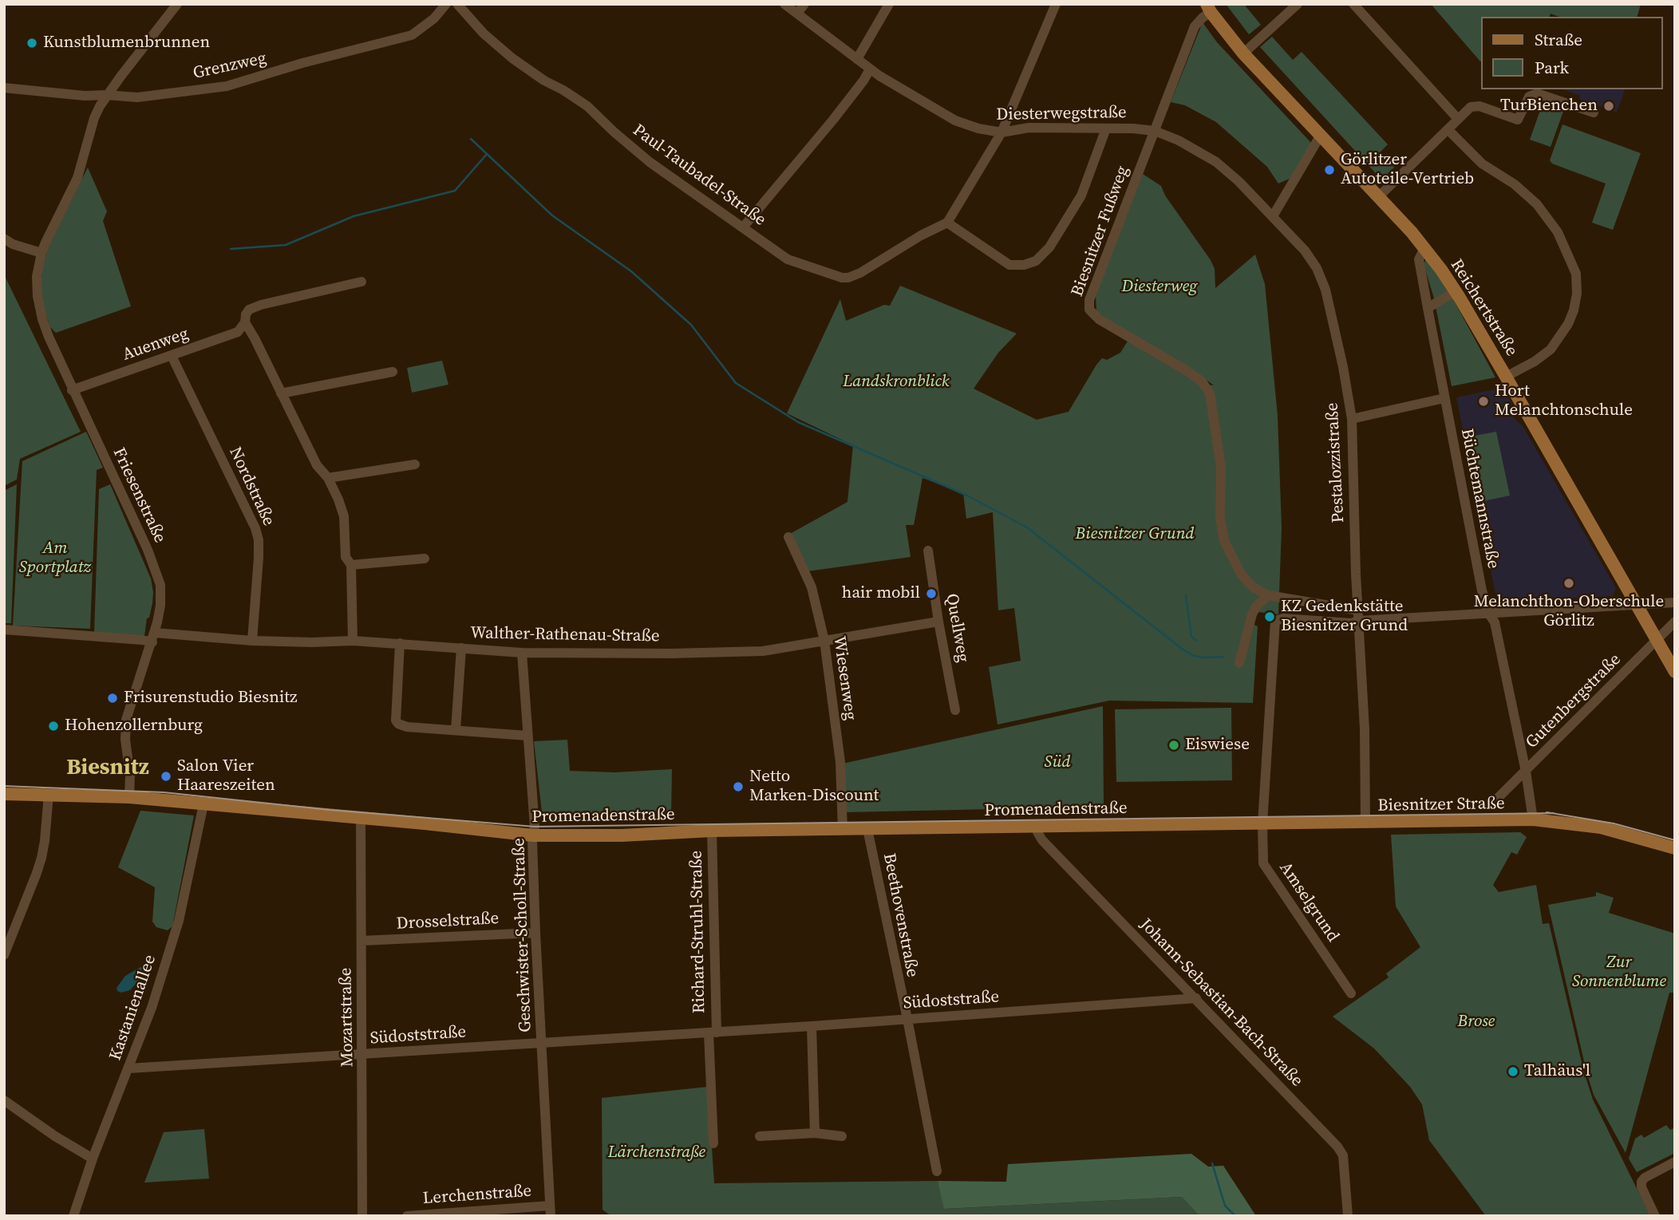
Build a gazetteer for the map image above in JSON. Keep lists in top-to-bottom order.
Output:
{
  "streets": {
    "main road": ["Reichertstraße", "Biesnitzer Straße", "Promenadenstraße"],
    "street": [
      "Grenzweg",
      "Diesterwegstraße",
      "Paul-Taubadel-Straße",
      "Biesnitzer Fußweg",
      "Auenweg",
      "Pestalozzistraße",
      "Nordstraße",
      "Friesenstraße",
      "Büchtemannstraße",
      "Quellweg",
      "Walther-Rathenau-Straße",
      "Wiesenweg",
      "Gutenbergstraße",
      "Amselgrund",
      "Beethovenstraße",
      "Drosselstraße",
      "Richard-Struhl-Straße",
      "Geschwister-Scholl-Straße",
      "Südoststraße",
      "Johann-Sebastian-Bach-Straße",
      "Kastanienallee",
      "Mozartstraße",
      "Lerchenstraße"
    ]
  },
  "crossings": [
    ["Grenzweg", "Friesenstraße"],
    ["Diesterwegstraße", "Biesnitzer Fußweg"],
    ["Diesterwegstraße", "Pestalozzistraße"],
    ["Biesnitzer Fußweg", "Reichertstraße"],
    ["Reichertstraße", "Büchtemannstraße"],
    ["Reichertstraße", "Gutenbergstraße"],
    ["Auenweg", "Nordstraße"],
    ["Auenweg", "Friesenstraße"],
    ["Pestalozzistraße", "Biesnitzer Straße"],
    ["Pestalozzistraße", "Amselgrund"],
    ["Nordstraße", "Walther-Rathenau-Straße"],
    ["Friesenstraße", "Walther-Rathenau-Straße"],
    ["Friesenstraße", "Promenadenstraße"],
    ["Büchtemannstraße", "Gutenbergstraße"],
    ["Büchtemannstraße", "Biesnitzer Straße"],
    ["Quellweg", "Walther-Rathenau-Straße"],
    ["Walther-Rathenau-Straße", "Wiesenweg"],
    ["Walther-Rathenau-Straße", "Geschwister-Scholl-Straße"],
    ["Wiesenweg", "Promenadenstraße"],
    ["Biesnitzer Straße", "Promenadenstraße"],
    ["Biesnitzer Straße", "Amselgrund"],
    ["Promenadenstraße", "Beethovenstraße"],
    ["Promenadenstraße", "Richard-Struhl-Straße"],
    ["Promenadenstraße", "Geschwister-Scholl-Straße"],
    ["Promenadenstraße", "Johann-Sebastian-Bach-Straße"],
    ["Promenadenstraße", "Kastanienallee"],
    ["Promenadenstraße", "Mozartstraße"],
    ["Beethovenstraße", "Südoststraße"],
    ["Drosselstraße", "Geschwister-Scholl-Straße"],
    ["Drosselstraße", "Mozartstraße"],
    ["Richard-Struhl-Straße", "Südoststraße"],
    ["Geschwister-Scholl-Straße", "Südoststraße"],
    ["Geschwister-Scholl-Straße", "Lerchenstraße"],
    ["Südoststraße", "Johann-Sebastian-Bach-Straße"],
    ["Südoststraße", "Kastanienallee"],
    ["Südoststraße", "Mozartstraße"]
  ],
  "districts": ["Biesnitz"],
  "parks": [
    "Diesterweg",
    "Landskronblick",
    "Biesnitzer Grund",
    "Am Sportplatz",
    "Süd",
    "Zur Sonnenblume",
    "Brose",
    "Lärchenstraße"
  ],
  "places": [
    "Kunstblumenbrunnen",
    "TurBienchen",
    "Görlitzer Autoteile-Vertrieb",
    "Hort Melanchtonschule",
    "Melanchthon-Oberschule Görlitz",
    "hair mobil",
    "KZ Gedenkstätte Biesnitzer Grund",
    "Frisurenstudio Biesnitz",
    "Hohenzollernburg",
    "Eiswiese",
    "Salon Vier Haareszeiten",
    "Netto Marken-Discount",
    "Talhäus'l"
  ],
  "legend": ["Straße", "Park"]
}
